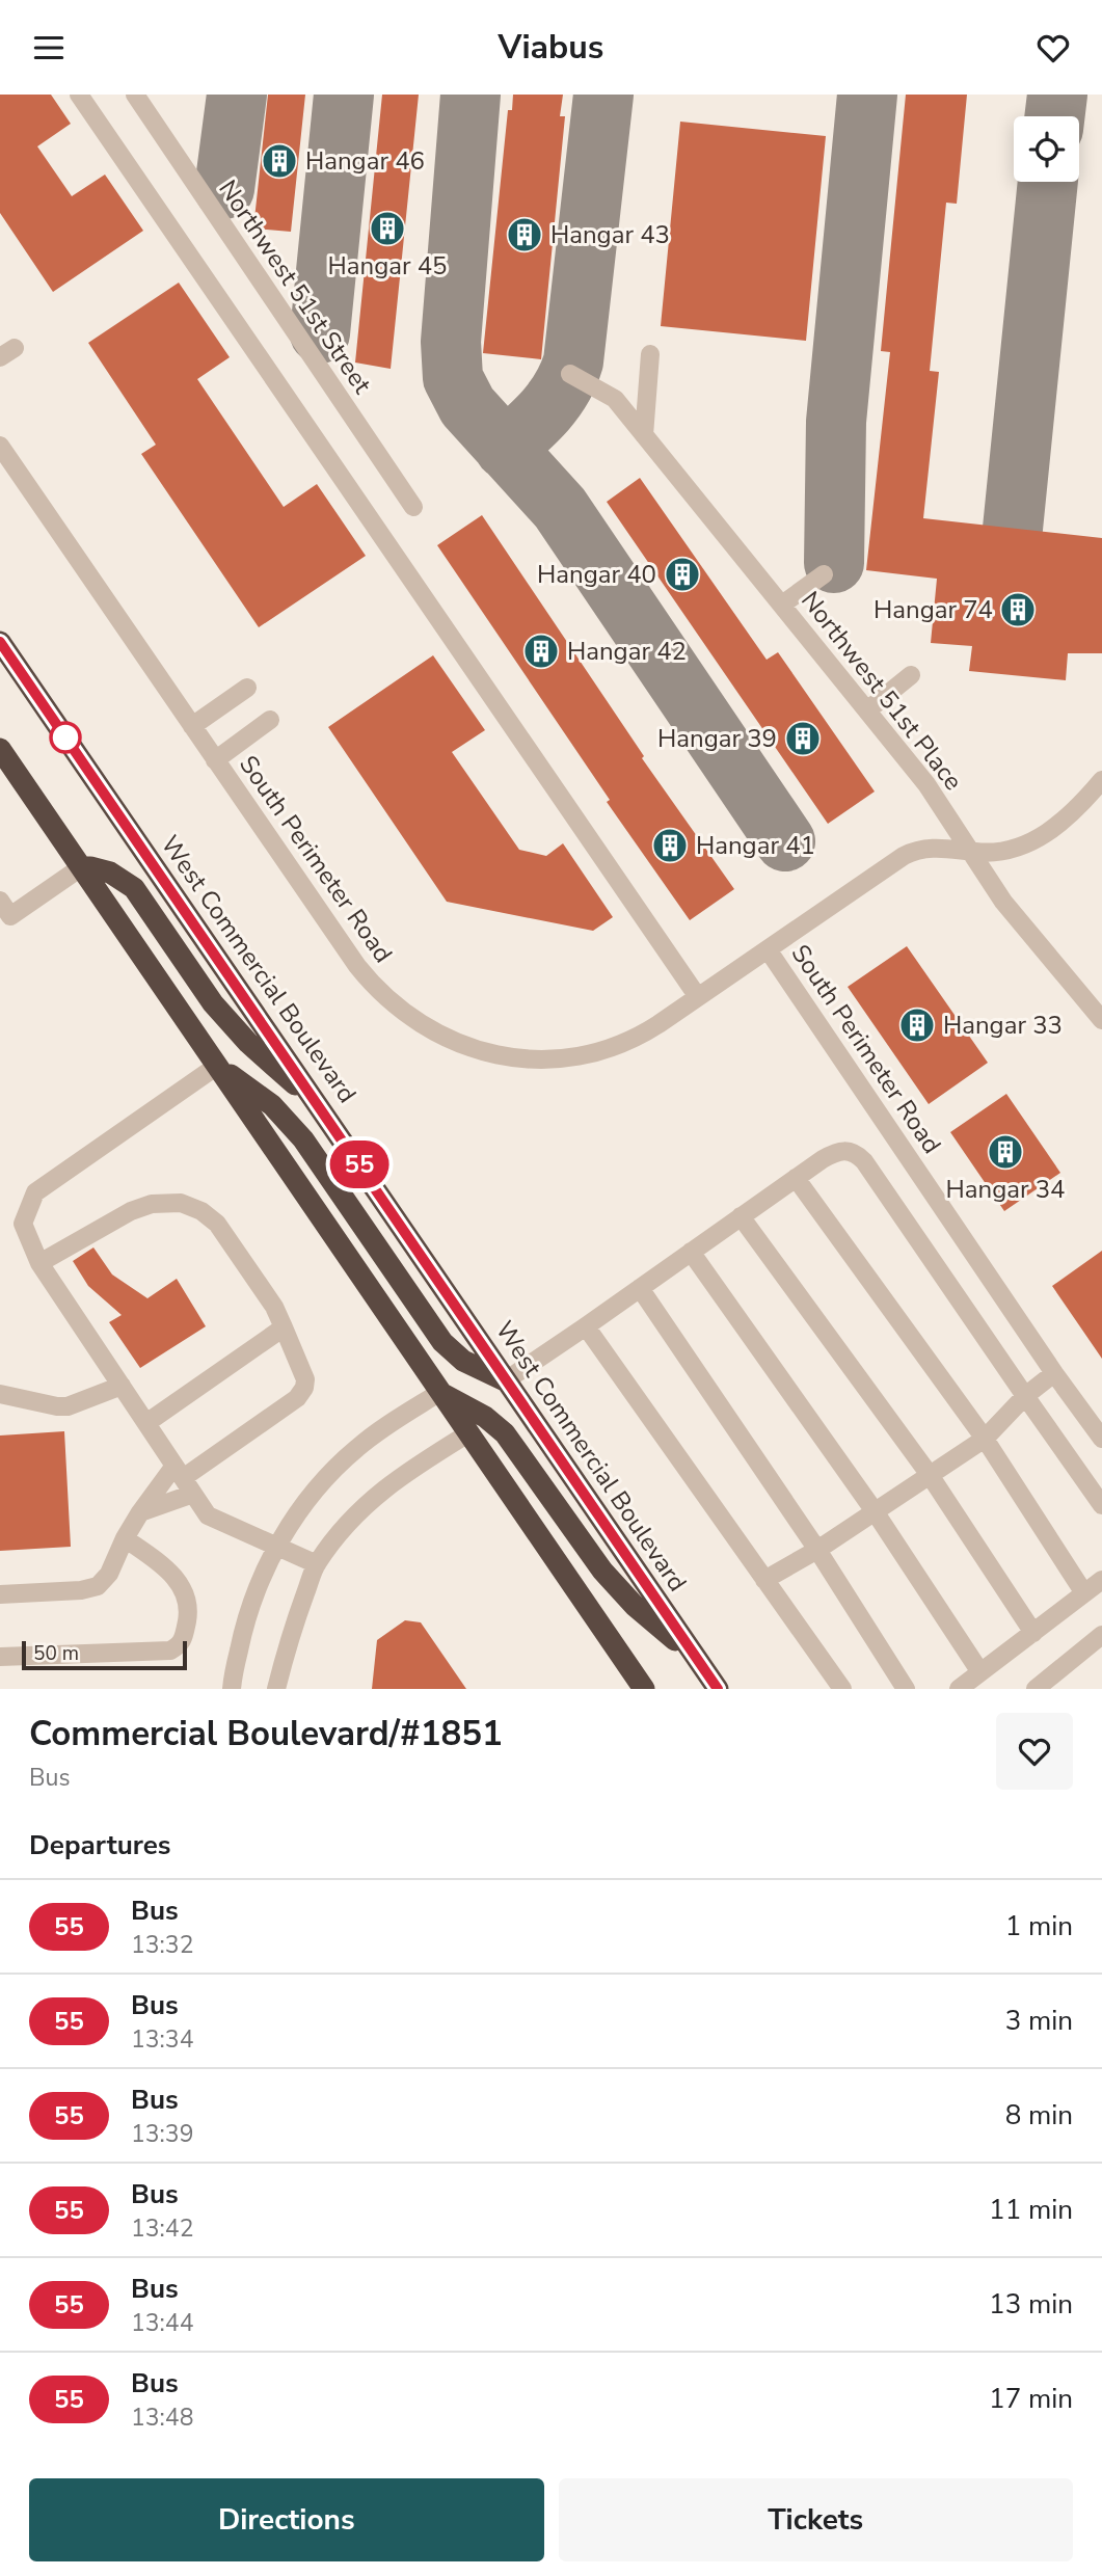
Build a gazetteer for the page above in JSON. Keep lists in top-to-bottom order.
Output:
{
  "streets": {
    "highway": ["West Commercial Boulevard"],
    "street": ["Northwest 51st Street", "Northwest 51st Place", "South Perimeter Road"]
  },
  "places": {
    "building": [
      "Hangar 46",
      "Hangar 45",
      "Hangar 43",
      "Hangar 40",
      "Hangar 74",
      "Hangar 42",
      "Hangar 39",
      "Hangar 41",
      "Hangar 33",
      "Hangar 34"
    ]
  },
  "lines": ["bus line 55"],
  "scale_bar": "50 m",
  "page": {
    "header": "Viabus",
    "on_map": "55",
    "scale": "50 m",
    "heading": [
      ["Commercial Boulevard/#1851", "Bus"],
      "Departures"
    ],
    "list": [
      {
        "mark": "55",
        "name": "Bus",
        "note": "13:32",
        "value": "1 min"
      },
      {
        "mark": "55",
        "name": "Bus",
        "note": "13:34",
        "value": "3 min"
      },
      {
        "mark": "55",
        "name": "Bus",
        "note": "13:39",
        "value": "8 min"
      },
      {
        "mark": "55",
        "name": "Bus",
        "note": "13:42",
        "value": "11 min"
      },
      {
        "mark": "55",
        "name": "Bus",
        "note": "13:44",
        "value": "13 min"
      },
      {
        "mark": "55",
        "name": "Bus",
        "note": "13:48",
        "value": "17 min"
      }
    ],
    "buttons": ["Directions", "Tickets"]
  }
}
